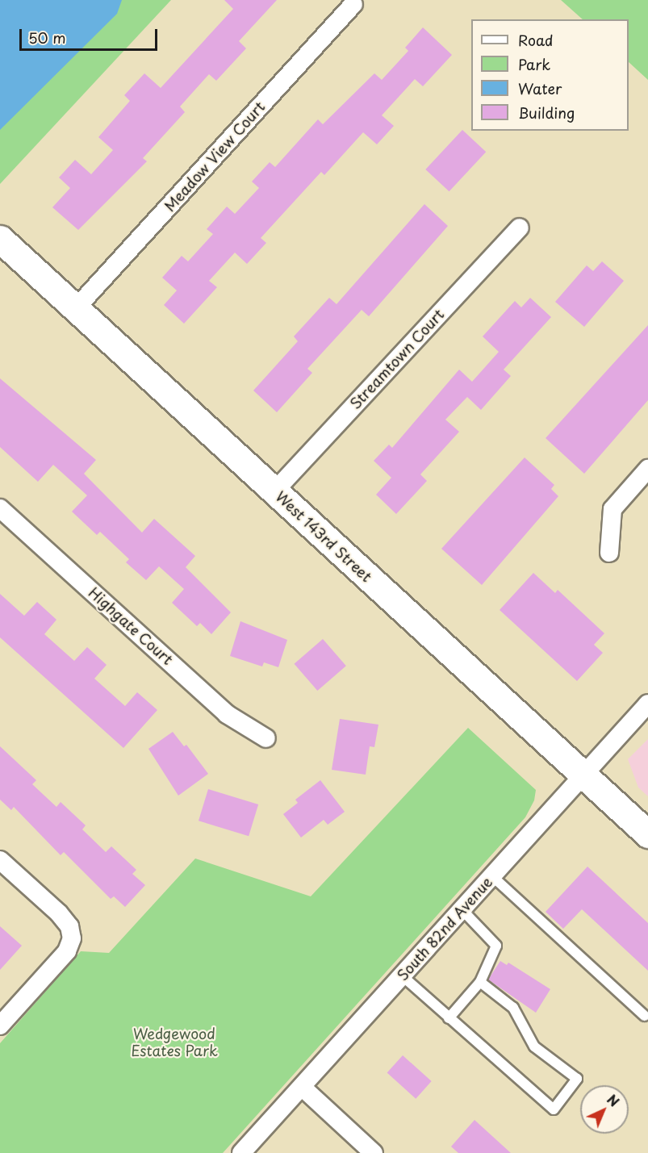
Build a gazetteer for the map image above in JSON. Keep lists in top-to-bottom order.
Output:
{
  "streets": {
    "main road": ["West 143rd Street"],
    "street": [
      "Meadow View Court",
      "Streamtown Court",
      "Highgate Court",
      "South 82nd Avenue"
    ]
  },
  "crossings": [
    ["Meadow View Court", "West 143rd Street"],
    ["Streamtown Court", "West 143rd Street"],
    ["West 143rd Street", "South 82nd Avenue"]
  ],
  "parks": ["Wedgewood Estates Park"],
  "legend": [
    "Road",
    "Park",
    "Water",
    "Building"
  ],
  "scale_bar": "50 m",
  "north": "top right"
}
